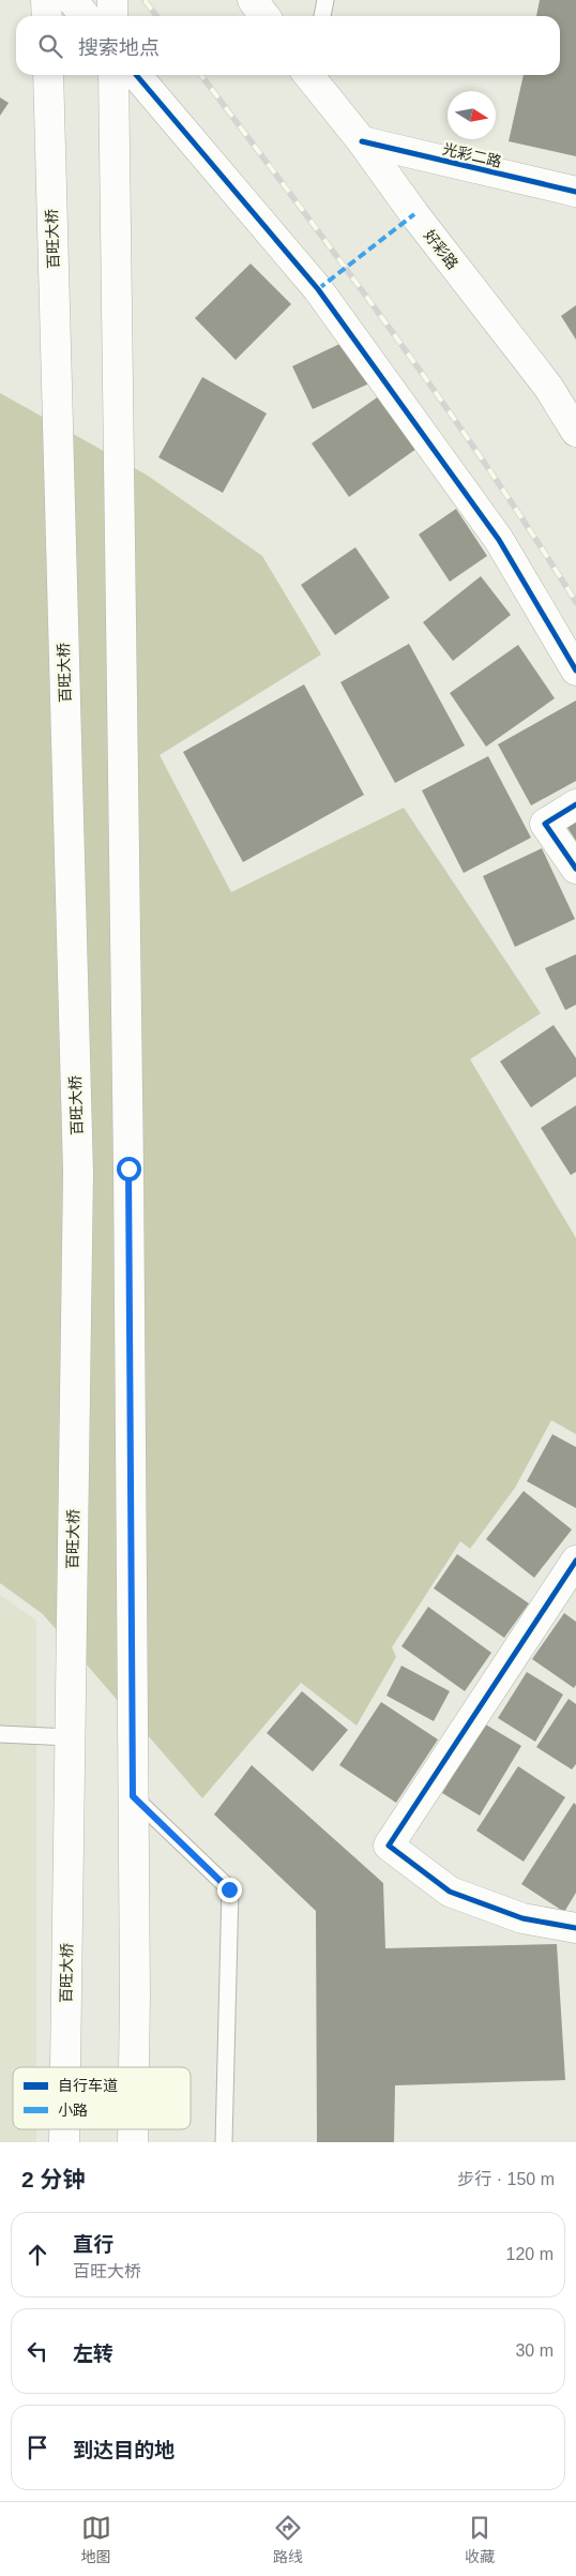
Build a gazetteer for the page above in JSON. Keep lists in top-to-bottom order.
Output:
{
  "streets": {
    "main road": ["光彩二路", "百旺大桥", "好彩路"]
  },
  "crossings": [
    ["光彩二路", "好彩路"]
  ],
  "legend": ["自行车道", "小路"],
  "north": "right",
  "page": {
    "search": "搜索地点",
    "heading": ["2 分钟", "步行 · 150 m"],
    "list": [
      ["直行", "百旺大桥", "120 m"],
      ["左转", "30 m"],
      "到达目的地"
    ],
    "nav": ["地图", "路线", "收藏"]
  }
}
